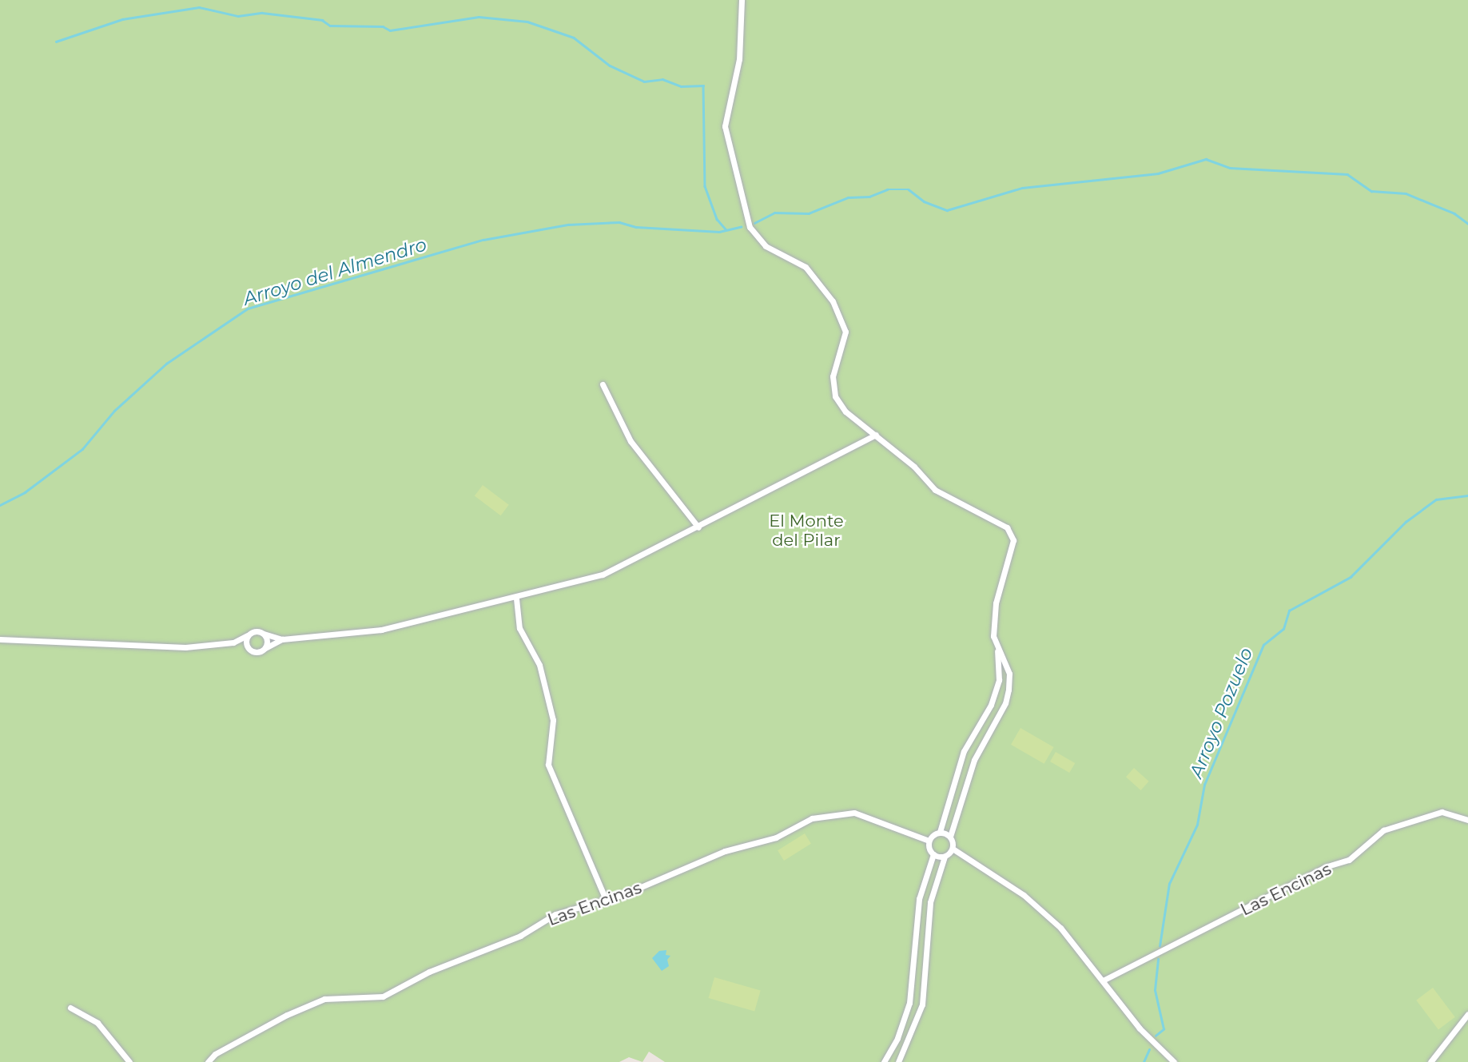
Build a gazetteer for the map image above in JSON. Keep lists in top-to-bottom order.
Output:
{
  "streets": {
    "street": ["Las Encinas"]
  },
  "water": ["Arroyo del Almendro", "Arroyo Pozuelo"],
  "parks": ["El Monte del Pilar"]
}
